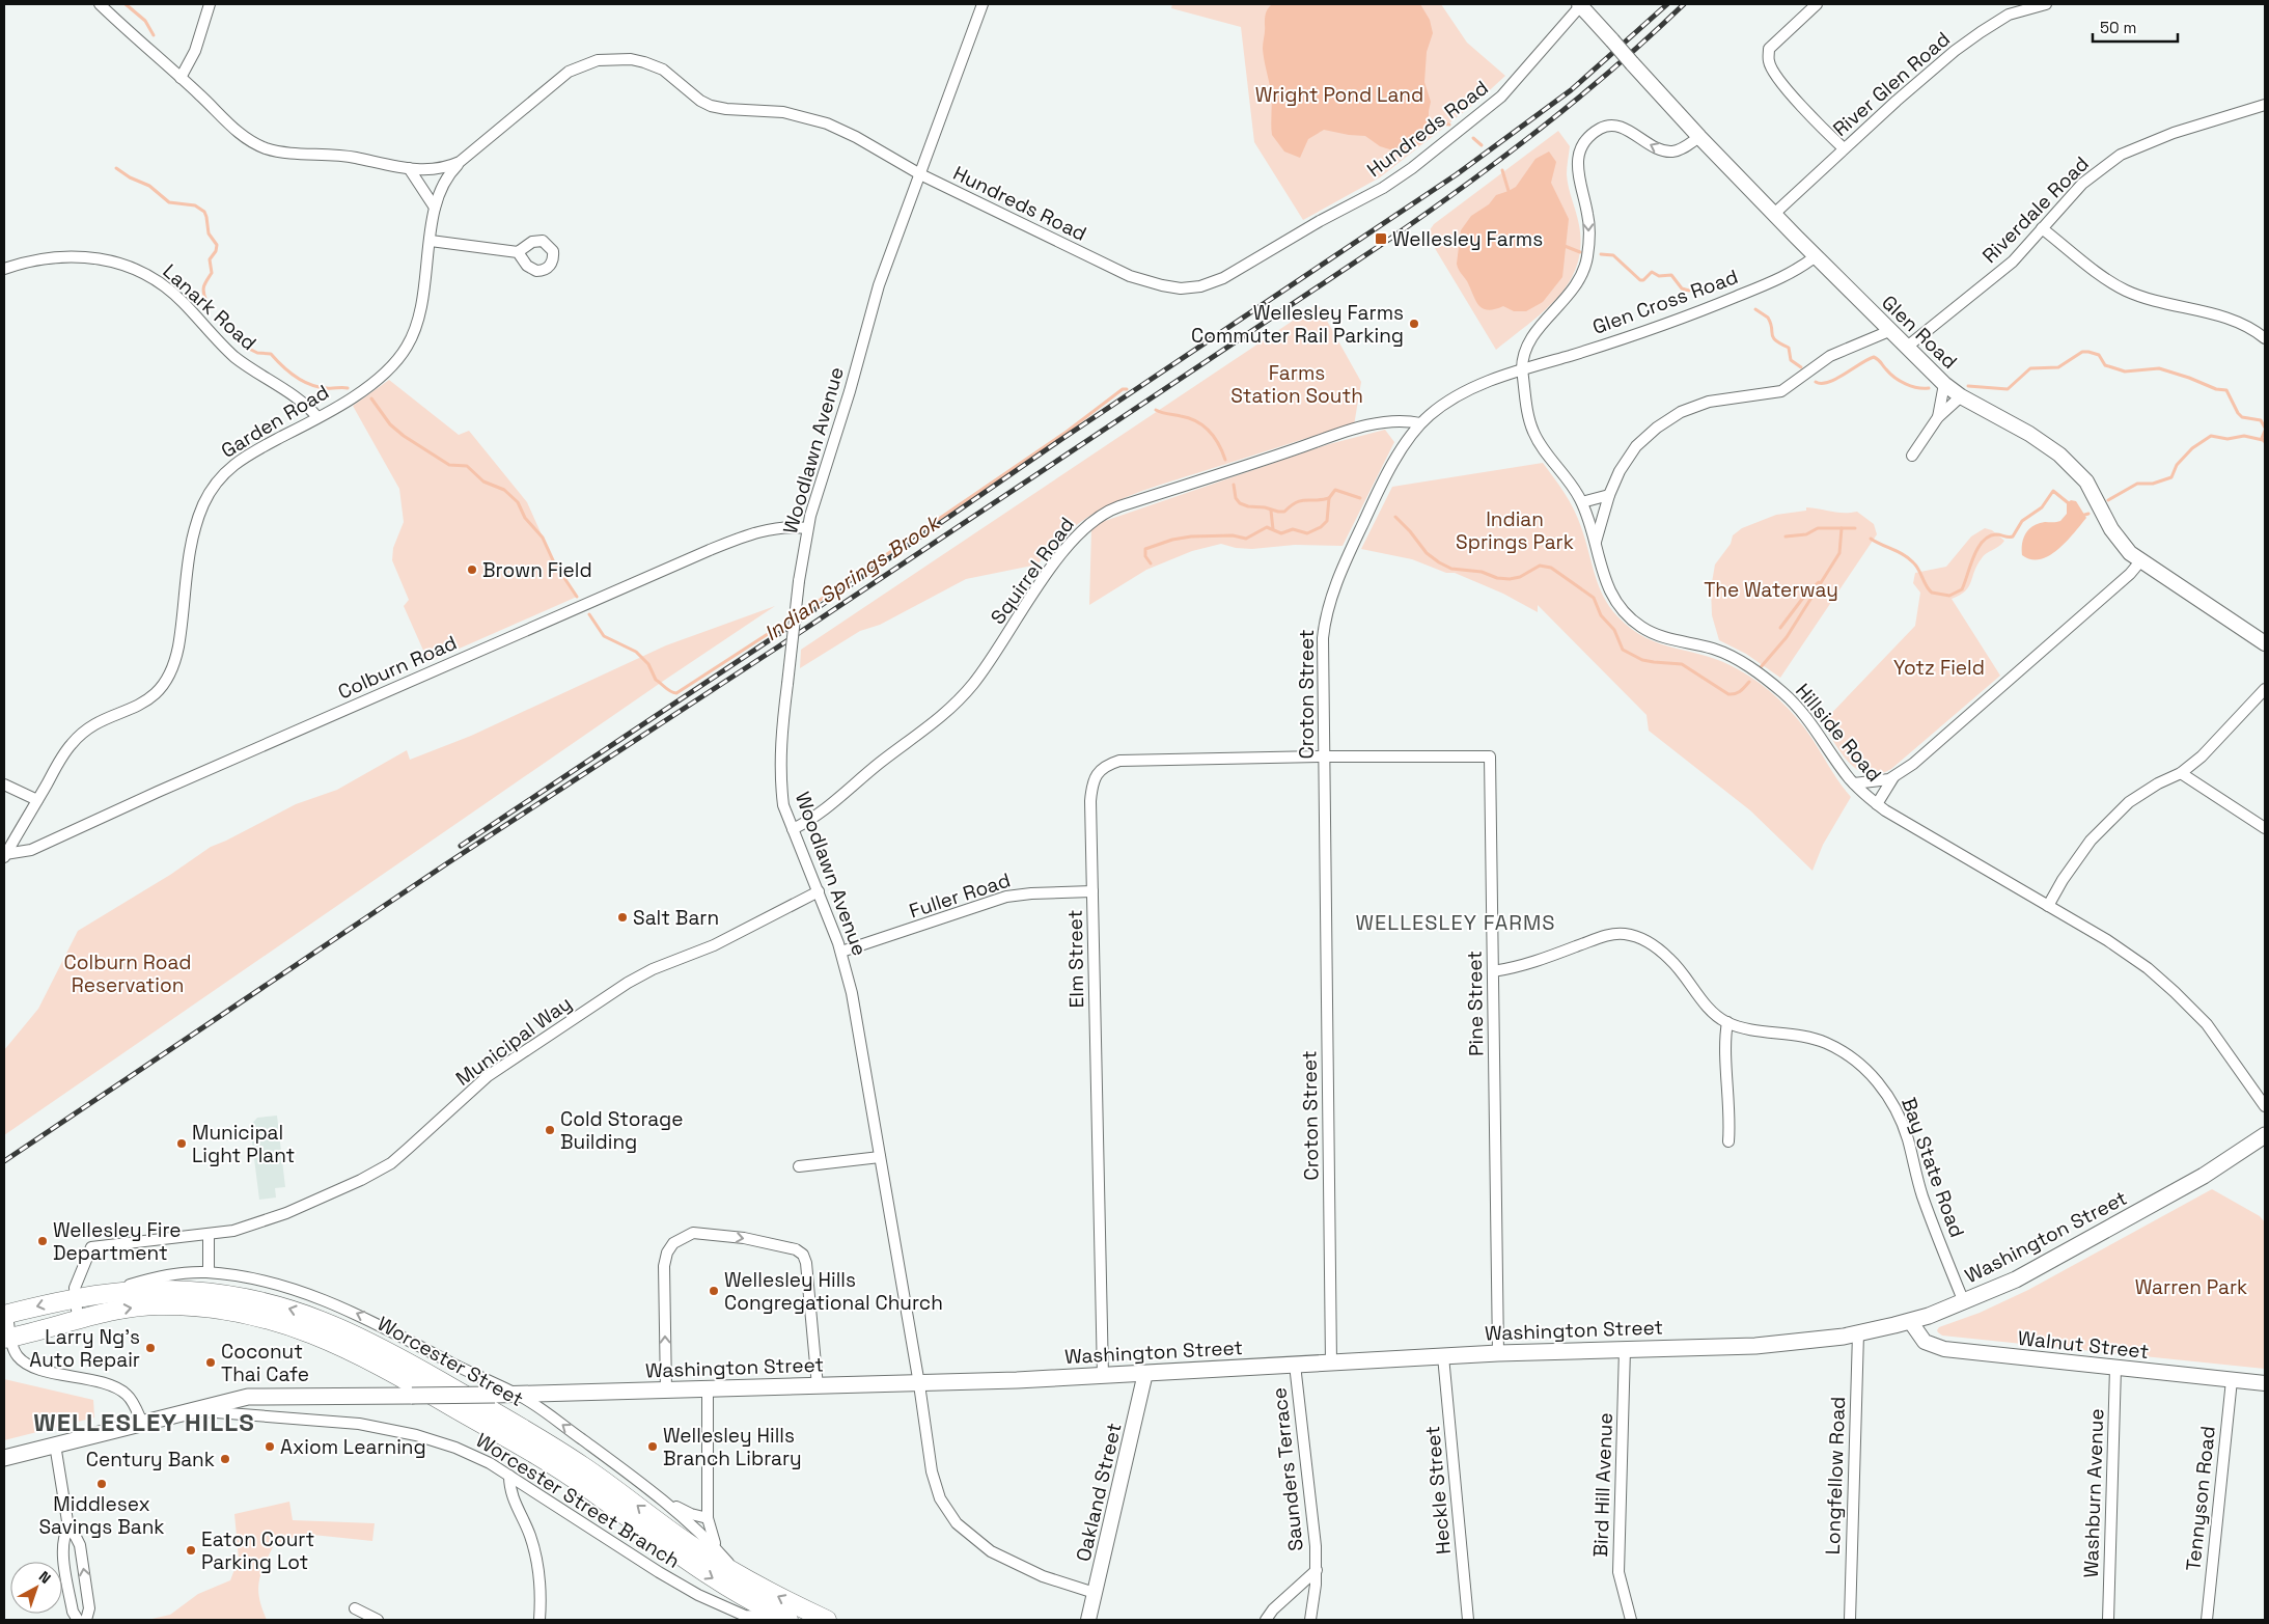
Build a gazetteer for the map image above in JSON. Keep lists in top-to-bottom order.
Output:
{
  "streets": {
    "highway": ["Worcester Street"],
    "main road": ["Washington Street"],
    "street": [
      "River Glen Road",
      "Hundreds Road",
      "Riverdale Road",
      "Glen Cross Road",
      "Lanark Road",
      "Glen Road",
      "Garden Road",
      "Woodlawn Avenue",
      "Squirrel Road",
      "Colburn Road",
      "Croton Street",
      "Hillside Road",
      "Fuller Road",
      "Elm Street",
      "Pine Street",
      "Municipal Way",
      "Bay State Road",
      "Walnut Street",
      "Saunders Terrace",
      "Longfellow Road",
      "Bird Hill Avenue",
      "Heckle Street",
      "Oakland Street",
      "Washburn Avenue",
      "Tennyson Road",
      "Worcester Street Branch"
    ]
  },
  "crossings": [
    ["River Glen Road", "Glen Road"],
    ["Hundreds Road", "Glen Road"],
    ["Hundreds Road", "Garden Road"],
    ["Hundreds Road", "Woodlawn Avenue"],
    ["Riverdale Road", "Glen Road"],
    ["Glen Cross Road", "Glen Road"],
    ["Glen Cross Road", "Croton Street"],
    ["Glen Cross Road", "Hillside Road"],
    ["Lanark Road", "Garden Road"],
    ["Garden Road", "Colburn Road"],
    ["Woodlawn Avenue", "Squirrel Road"],
    ["Woodlawn Avenue", "Colburn Road"],
    ["Woodlawn Avenue", "Fuller Road"],
    ["Woodlawn Avenue", "Municipal Way"],
    ["Woodlawn Avenue", "Washington Street"],
    ["Woodlawn Avenue", "Oakland Street"],
    ["Squirrel Road", "Croton Street"],
    ["Croton Street", "Hillside Road"],
    ["Croton Street", "Elm Street"],
    ["Croton Street", "Pine Street"],
    ["Croton Street", "Washington Street"],
    ["Fuller Road", "Elm Street"],
    ["Elm Street", "Pine Street"],
    ["Elm Street", "Washington Street"],
    ["Pine Street", "Bay State Road"],
    ["Pine Street", "Washington Street"],
    ["Municipal Way", "Worcester Street"],
    ["Bay State Road", "Washington Street"],
    ["Washington Street", "Walnut Street"],
    ["Washington Street", "Saunders Terrace"],
    ["Washington Street", "Longfellow Road"],
    ["Washington Street", "Bird Hill Avenue"],
    ["Washington Street", "Heckle Street"],
    ["Washington Street", "Oakland Street"],
    ["Washington Street", "Worcester Street Branch"],
    ["Walnut Street", "Washburn Avenue"],
    ["Walnut Street", "Tennyson Road"],
    ["Worcester Street", "Worcester Street Branch"]
  ],
  "districts": ["WELLESLEY FARMS", "WELLESLEY HILLS"],
  "water": ["Indian Springs Brook"],
  "parks": [
    "Wright Pond Land",
    "Farms Station South",
    "Indian Springs Park",
    "The Waterway",
    "Yotz Field",
    "Colburn Road Reservation",
    "Warren Park"
  ],
  "places": {
    "transit": ["Wellesley Farms"],
    "other": [
      "Wellesley Farms Commuter Rail Parking",
      "Brown Field",
      "Salt Barn",
      "Cold Storage Building",
      "Municipal Light Plant",
      "Wellesley Fire Department",
      "Wellesley Hills Congregational Church",
      "Larry Ng's Auto Repair",
      "Coconut Thai Cafe",
      "Axiom Learning",
      "Wellesley Hills Branch Library",
      "Century Bank",
      "Middlesex Savings Bank",
      "Eaton Court Parking Lot"
    ]
  },
  "scale_bar": "50 m",
  "north": "top right"
}
